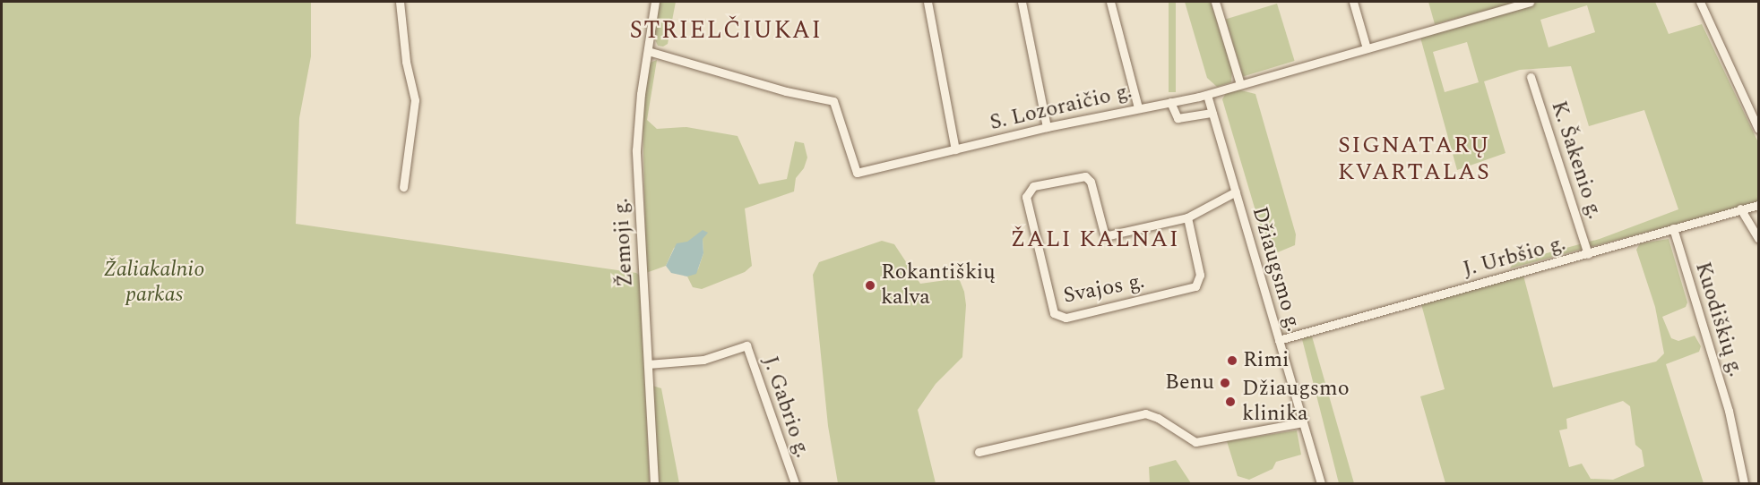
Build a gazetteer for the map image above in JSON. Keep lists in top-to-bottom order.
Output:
{
  "streets": {
    "street": [
      "S. Lozoraičio g.",
      "K. Šakenio g.",
      "Žemoji g.",
      "J. Urbšio g.",
      "Džiaugsmo g.",
      "Svajos g.",
      "Kuodiškių g.",
      "J. Gabrio g."
    ]
  },
  "crossings": [
    ["S. Lozoraičio g.", "Žemoji g."],
    ["S. Lozoraičio g.", "Džiaugsmo g."],
    ["K. Šakenio g.", "J. Urbšio g."],
    ["Žemoji g.", "J. Gabrio g."],
    ["J. Urbšio g.", "Džiaugsmo g."],
    ["J. Urbšio g.", "Kuodiškių g."],
    ["Džiaugsmo g.", "Svajos g."]
  ],
  "districts": ["STRIELČIUKAI", "SIGNATARŲ KVARTALAS", "ŽALI KALNAI"],
  "parks": ["Žaliakalnio parkas"],
  "places": [
    "Rokantiškių kalva",
    "Rimi",
    "Benu",
    "Džiaugsmo klinika"
  ]
}
